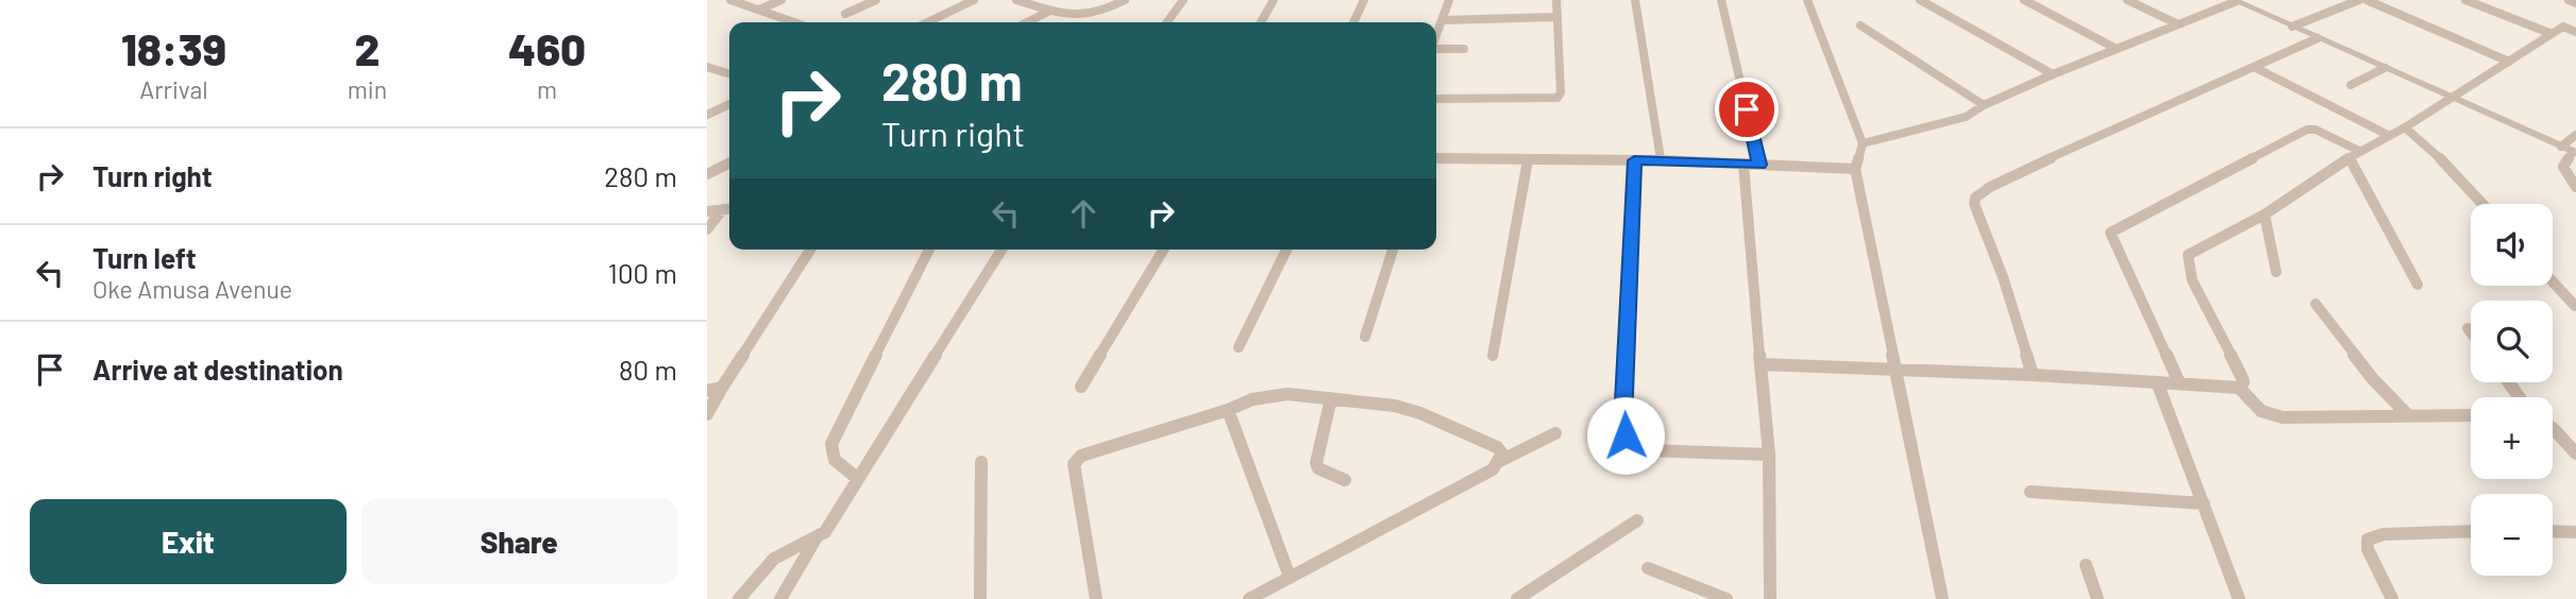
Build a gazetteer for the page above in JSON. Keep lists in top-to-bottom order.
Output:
{
  "page": {
    "eta": [
      "18:39",
      "Arrival",
      "2",
      "min",
      "460",
      "m"
    ],
    "turn": ["280 m", "Turn right"],
    "list": [
      {
        "name": "Turn right",
        "value": "280 m"
      },
      {
        "name": "Turn left",
        "note": "Oke Amusa Avenue",
        "value": "100 m"
      },
      {
        "name": "Arrive at destination",
        "value": "80 m"
      }
    ],
    "map_buttons": ["+", "−"],
    "buttons": ["Exit", "Share"]
  }
}
